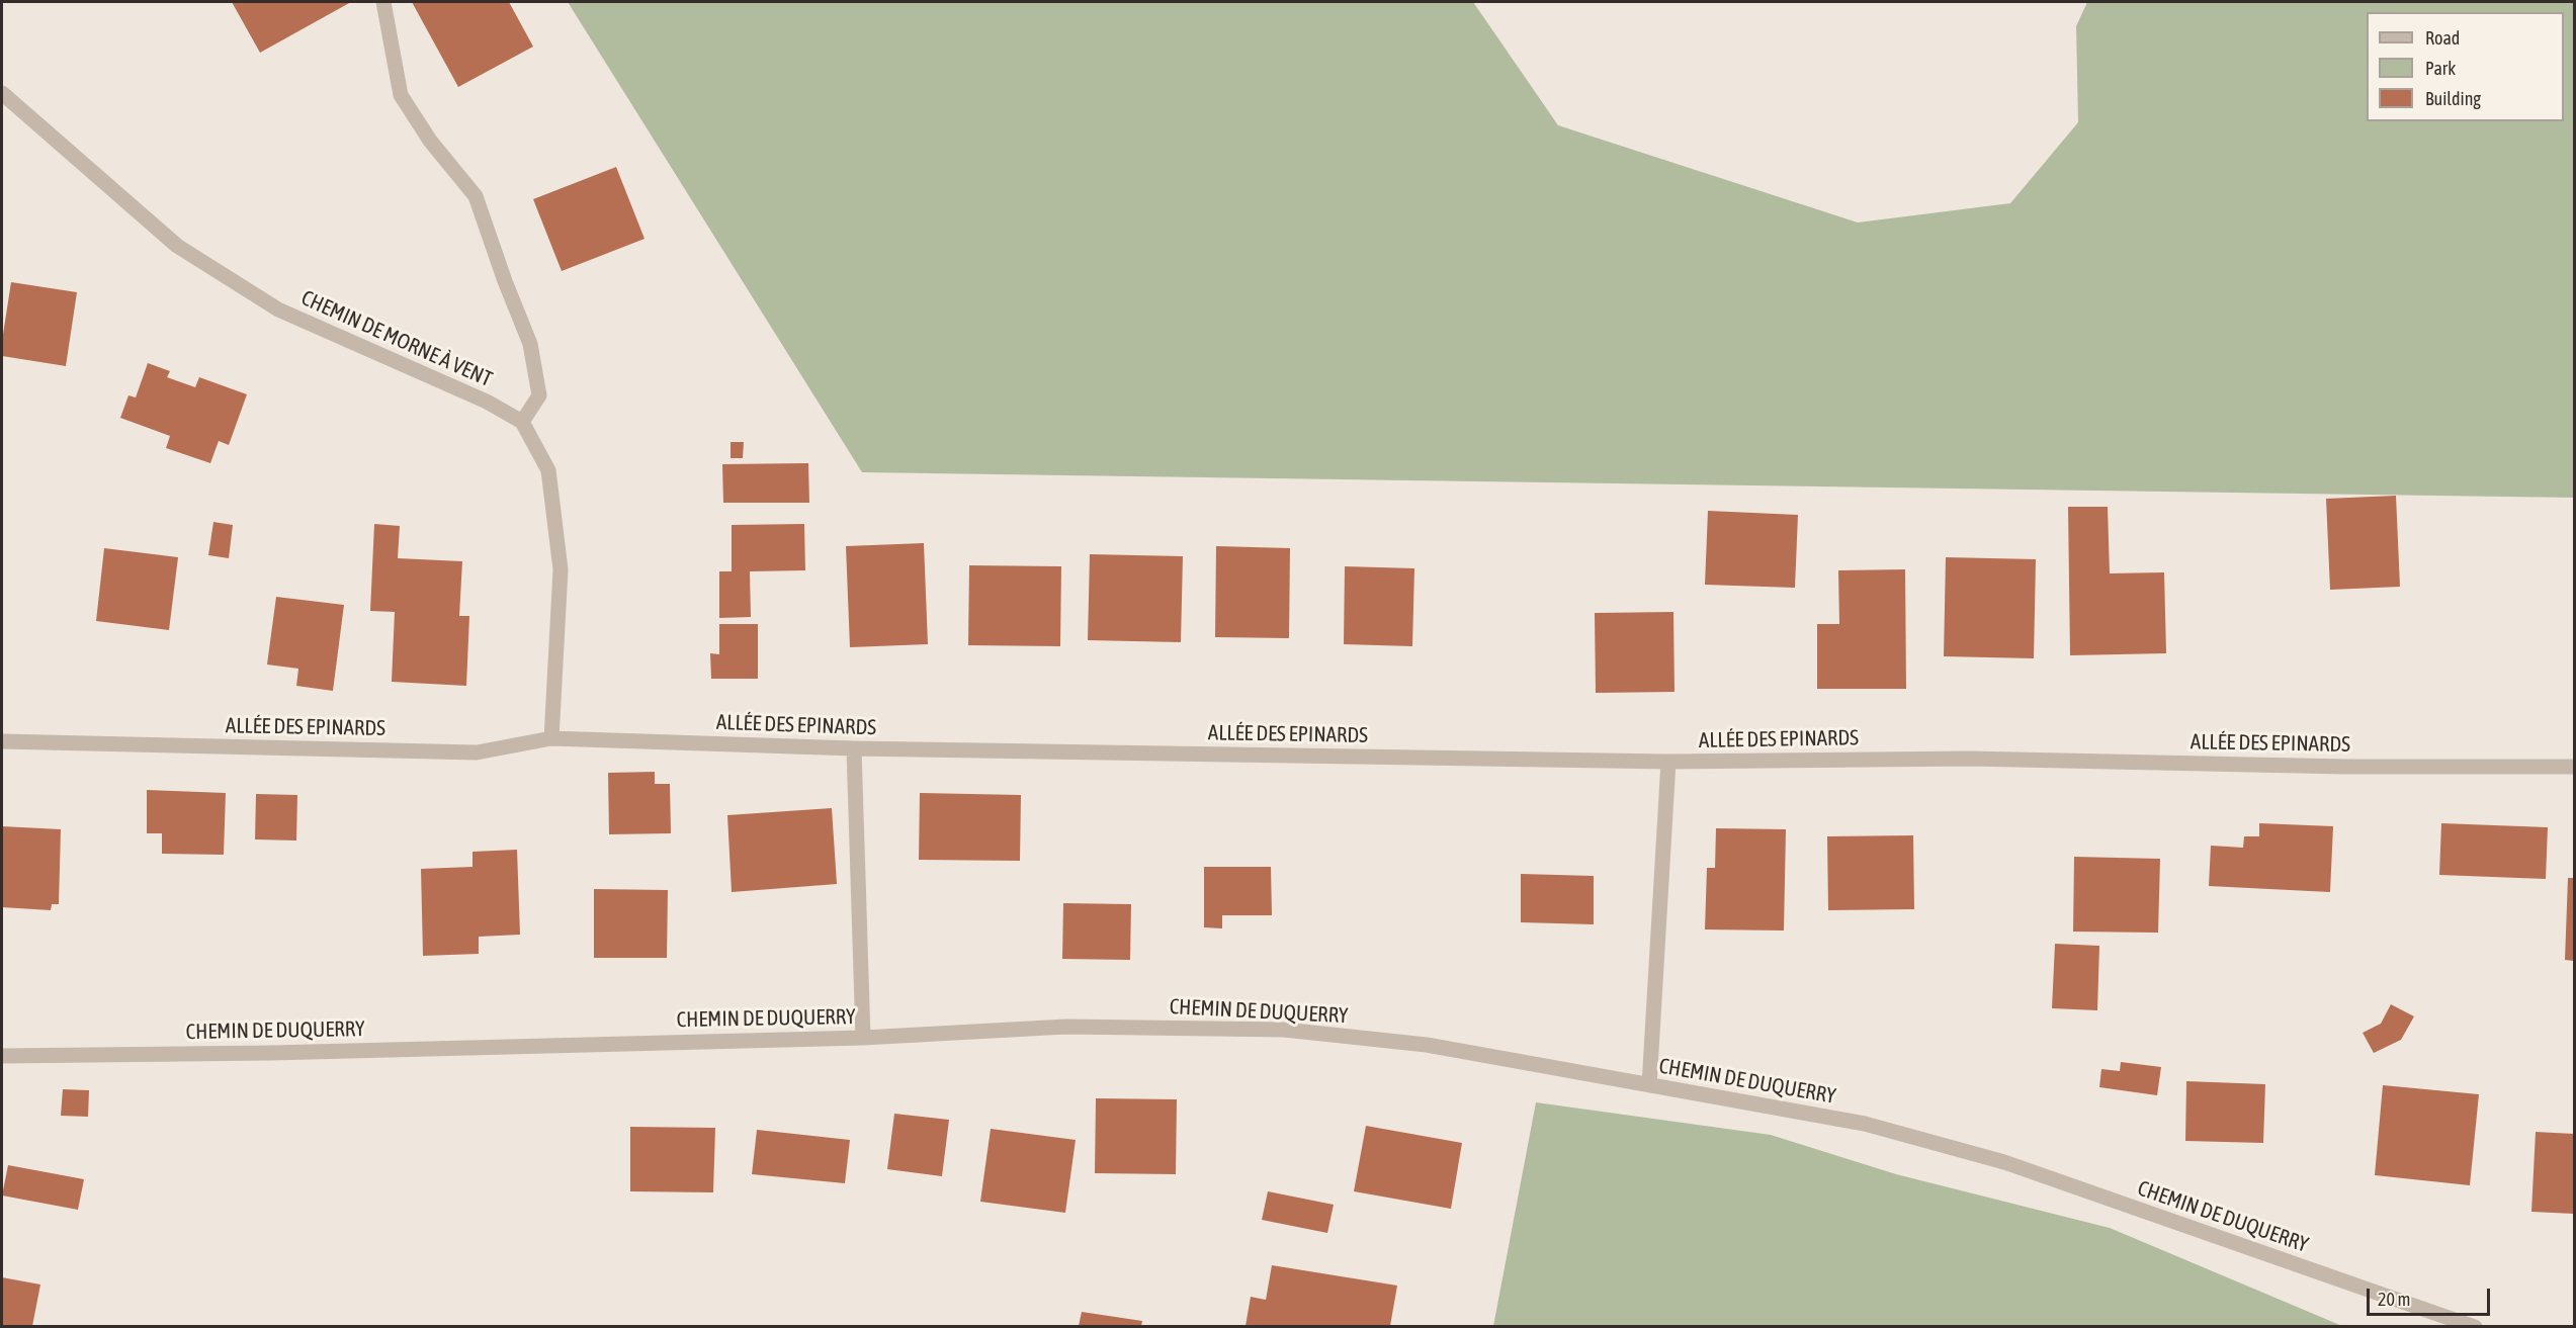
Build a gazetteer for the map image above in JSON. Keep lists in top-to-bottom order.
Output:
{
  "streets": {
    "street": ["CHEMIN DE MORNE À VENT", "ALLÉE DES EPINARDS", "CHEMIN DE DUQUERRY"]
  },
  "legend": ["Road", "Park", "Building"],
  "scale_bar": "20 m"
}
